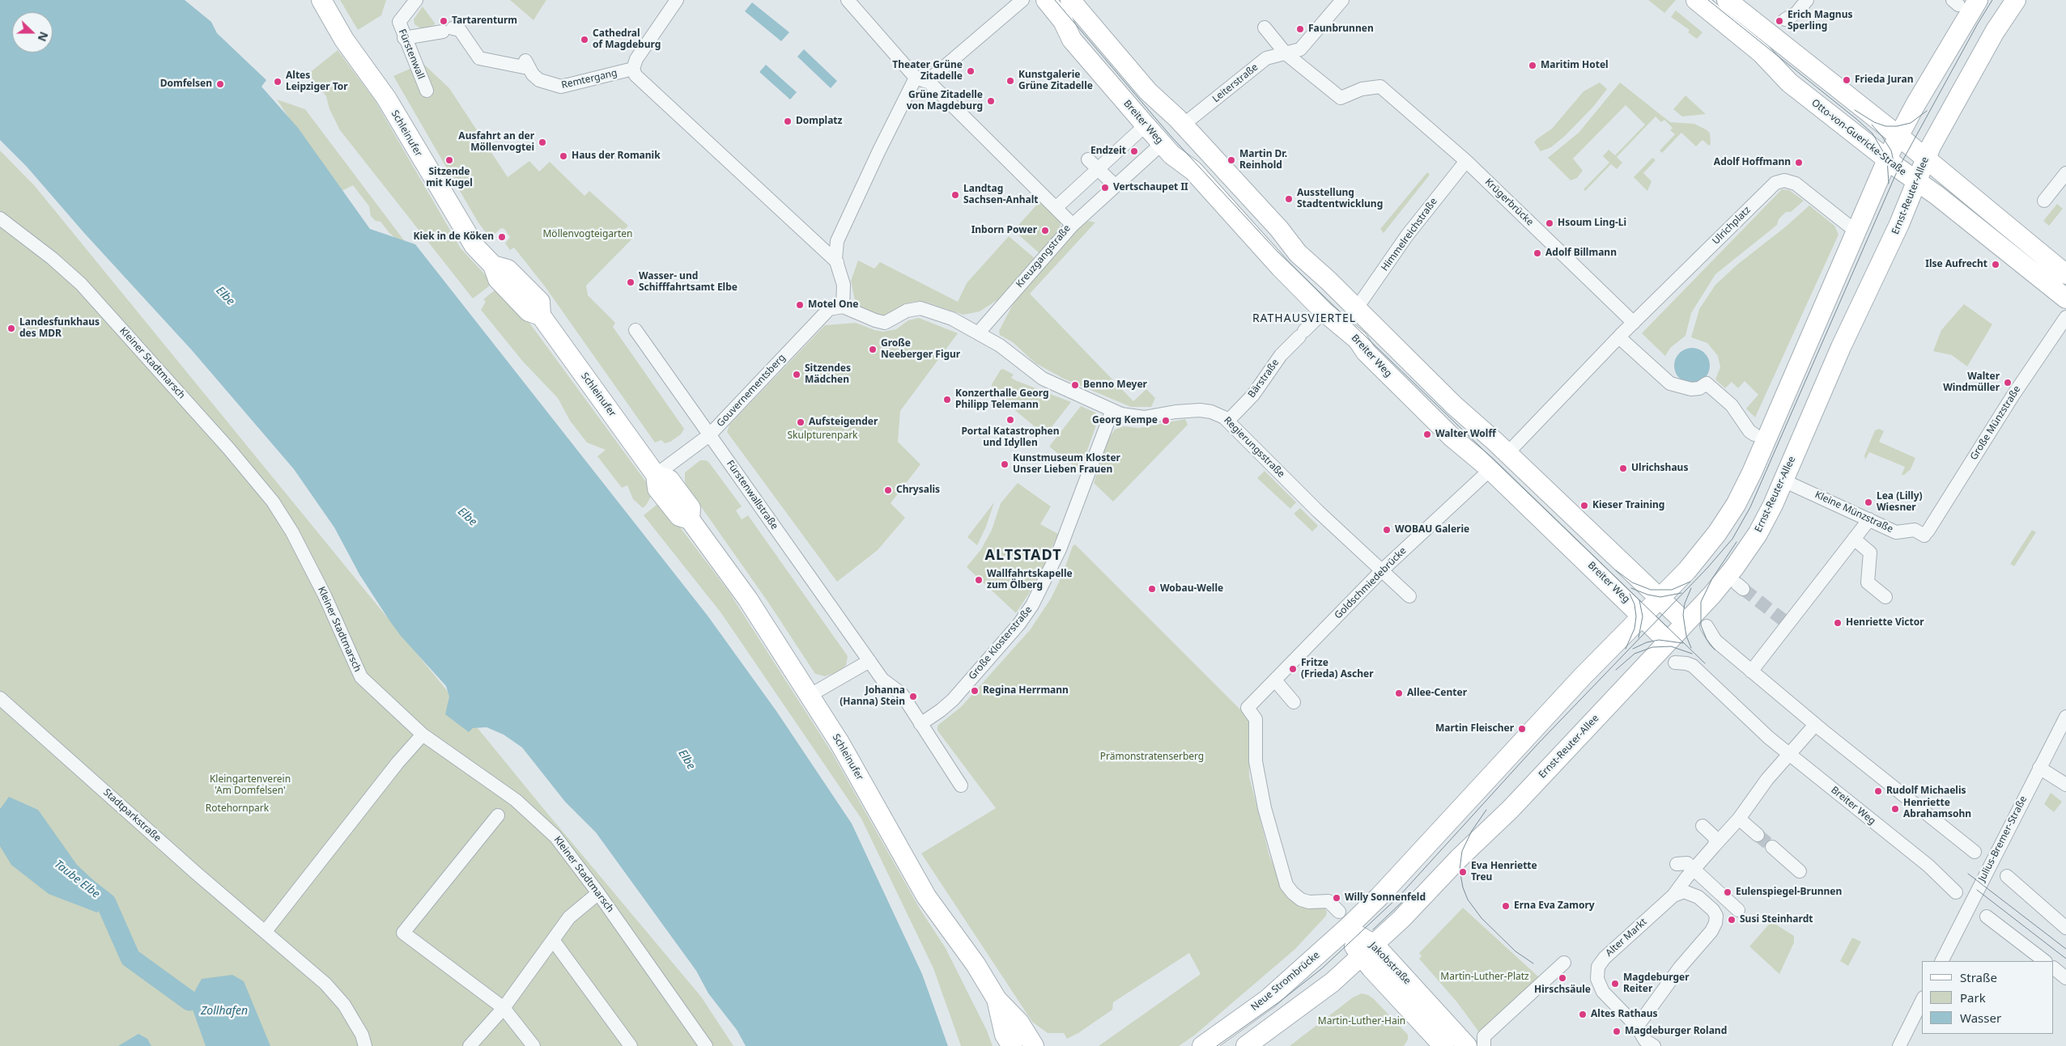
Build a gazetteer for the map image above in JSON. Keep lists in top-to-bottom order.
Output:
{
  "streets": {
    "main road": [
      "Breiter Weg",
      "Schleinufer",
      "Otto-von-Guericke-Straße",
      "Ernst-Reuter-Allee",
      "Jakobstraße",
      "Neue Strombrücke"
    ],
    "street": [
      "Fürstenwall",
      "Remtergang",
      "Leiterstraße",
      "Krügerbrücke",
      "Ulrichplatz",
      "Himmelreichstraße",
      "Kreuzgangstraße",
      "Kleiner Stadtmarsch",
      "Bärstraße",
      "Gouvernementsberg",
      "Große Münzstraße",
      "Regierungsstraße",
      "Fürstenwallstraße",
      "Kleine Münzstraße",
      "Goldschmiedebrücke",
      "Große Klosterstraße",
      "Stadtparkstraße",
      "Julius-Bremer-Straße",
      "Alter Markt"
    ]
  },
  "crossings": [
    ["Fürstenwall", "Remtergang"],
    ["Leiterstraße", "Krügerbrücke"],
    ["Breiter Weg", "Ernst-Reuter-Allee"],
    ["Breiter Weg", "Bärstraße"],
    ["Breiter Weg", "Alter Markt"],
    ["Schleinufer", "Gouvernementsberg"],
    ["Otto-von-Guericke-Straße", "Ernst-Reuter-Allee"],
    ["Ernst-Reuter-Allee", "Kleine Münzstraße"],
    ["Ernst-Reuter-Allee", "Jakobstraße"],
    ["Krügerbrücke", "Ulrichplatz"],
    ["Krügerbrücke", "Himmelreichstraße"],
    ["Kreuzgangstraße", "Regierungsstraße"],
    ["Bärstraße", "Regierungsstraße"],
    ["Gouvernementsberg", "Regierungsstraße"],
    ["Gouvernementsberg", "Fürstenwallstraße"],
    ["Große Münzstraße", "Kleine Münzstraße"],
    ["Regierungsstraße", "Goldschmiedebrücke"],
    ["Regierungsstraße", "Große Klosterstraße"],
    ["Fürstenwallstraße", "Große Klosterstraße"],
    ["Goldschmiedebrücke", "Jakobstraße"],
    ["Goldschmiedebrücke", "Neue Strombrücke"],
    ["Jakobstraße", "Neue Strombrücke"]
  ],
  "districts": ["RATHAUSVIERTEL", "ALTSTADT"],
  "water": ["Elbe", "Taube Elbe", "Zollhafen"],
  "parks": [
    "Möllenvogteigarten",
    "Skulpturenpark",
    "Prämonstratenserberg",
    "Kleingartenverein 'Am Domfelsen'",
    "Rotehornpark",
    "Martin-Luther-Platz",
    "Martin-Luther-Hain"
  ],
  "places": [
    "Tartarenturm",
    "Erich Magnus Sperling",
    "Faunbrunnen",
    "Cathedral of Magdeburg",
    "Maritim Hotel",
    "Theater Grüne Zitadelle",
    "Frieda Juran",
    "Kunstgalerie Grüne Zitadelle",
    "Altes Leipziger Tor",
    "Domfelsen",
    "Grüne Zitadelle von Magdeburg",
    "Domplatz",
    "Ausfahrt an der Möllenvogtei",
    "Endzeit",
    "Haus der Romanik",
    "Sitzende mit Kugel",
    "Martin Dr. Reinhold",
    "Adolf Hoffmann",
    "Vertschaupet II",
    "Landtag Sachsen-Anhalt",
    "Ausstellung Stadtentwicklung",
    "Hsoum Ling-Li",
    "Inborn Power",
    "Kiek in de Köken",
    "Adolf Billmann",
    "Ilse Aufrecht",
    "Wasser- und Schifffahrtsamt Elbe",
    "Motel One",
    "Landesfunkhaus des MDR",
    "Große Neeberger Figur",
    "Sitzendes Mädchen",
    "Walter Windmüller",
    "Benno Meyer",
    "Konzerthalle Georg Philipp Telemann",
    "Portal Katastrophen und Idyllen",
    "Georg Kempe",
    "Aufsteigender",
    "Walter Wolff",
    "Kunstmuseum Kloster Unser Lieben Frauen",
    "Ulrichshaus",
    "Chrysalis",
    "Lea (Lilly) Wiesner",
    "Kieser Training",
    "WOBAU Galerie",
    "Wallfahrtskapelle zum Ölberg",
    "Wobau-Welle",
    "Henriette Victor",
    "Fritze (Frieda) Ascher",
    "Regina Herrmann",
    "Allee-Center",
    "Johanna (Hanna) Stein",
    "Martin Fleischer",
    "Rudolf Michaelis",
    "Henriette Abrahamsohn",
    "Eva Henriette Treu",
    "Eulenspiegel-Brunnen",
    "Willy Sonnenfeld",
    "Erna Eva Zamory",
    "Susi Steinhardt",
    "Hirschsäule",
    "Magdeburger Reiter",
    "Altes Rathaus",
    "Magdeburger Roland"
  ],
  "legend": ["Straße", "Park", "Wasser"],
  "north": "right"
}
